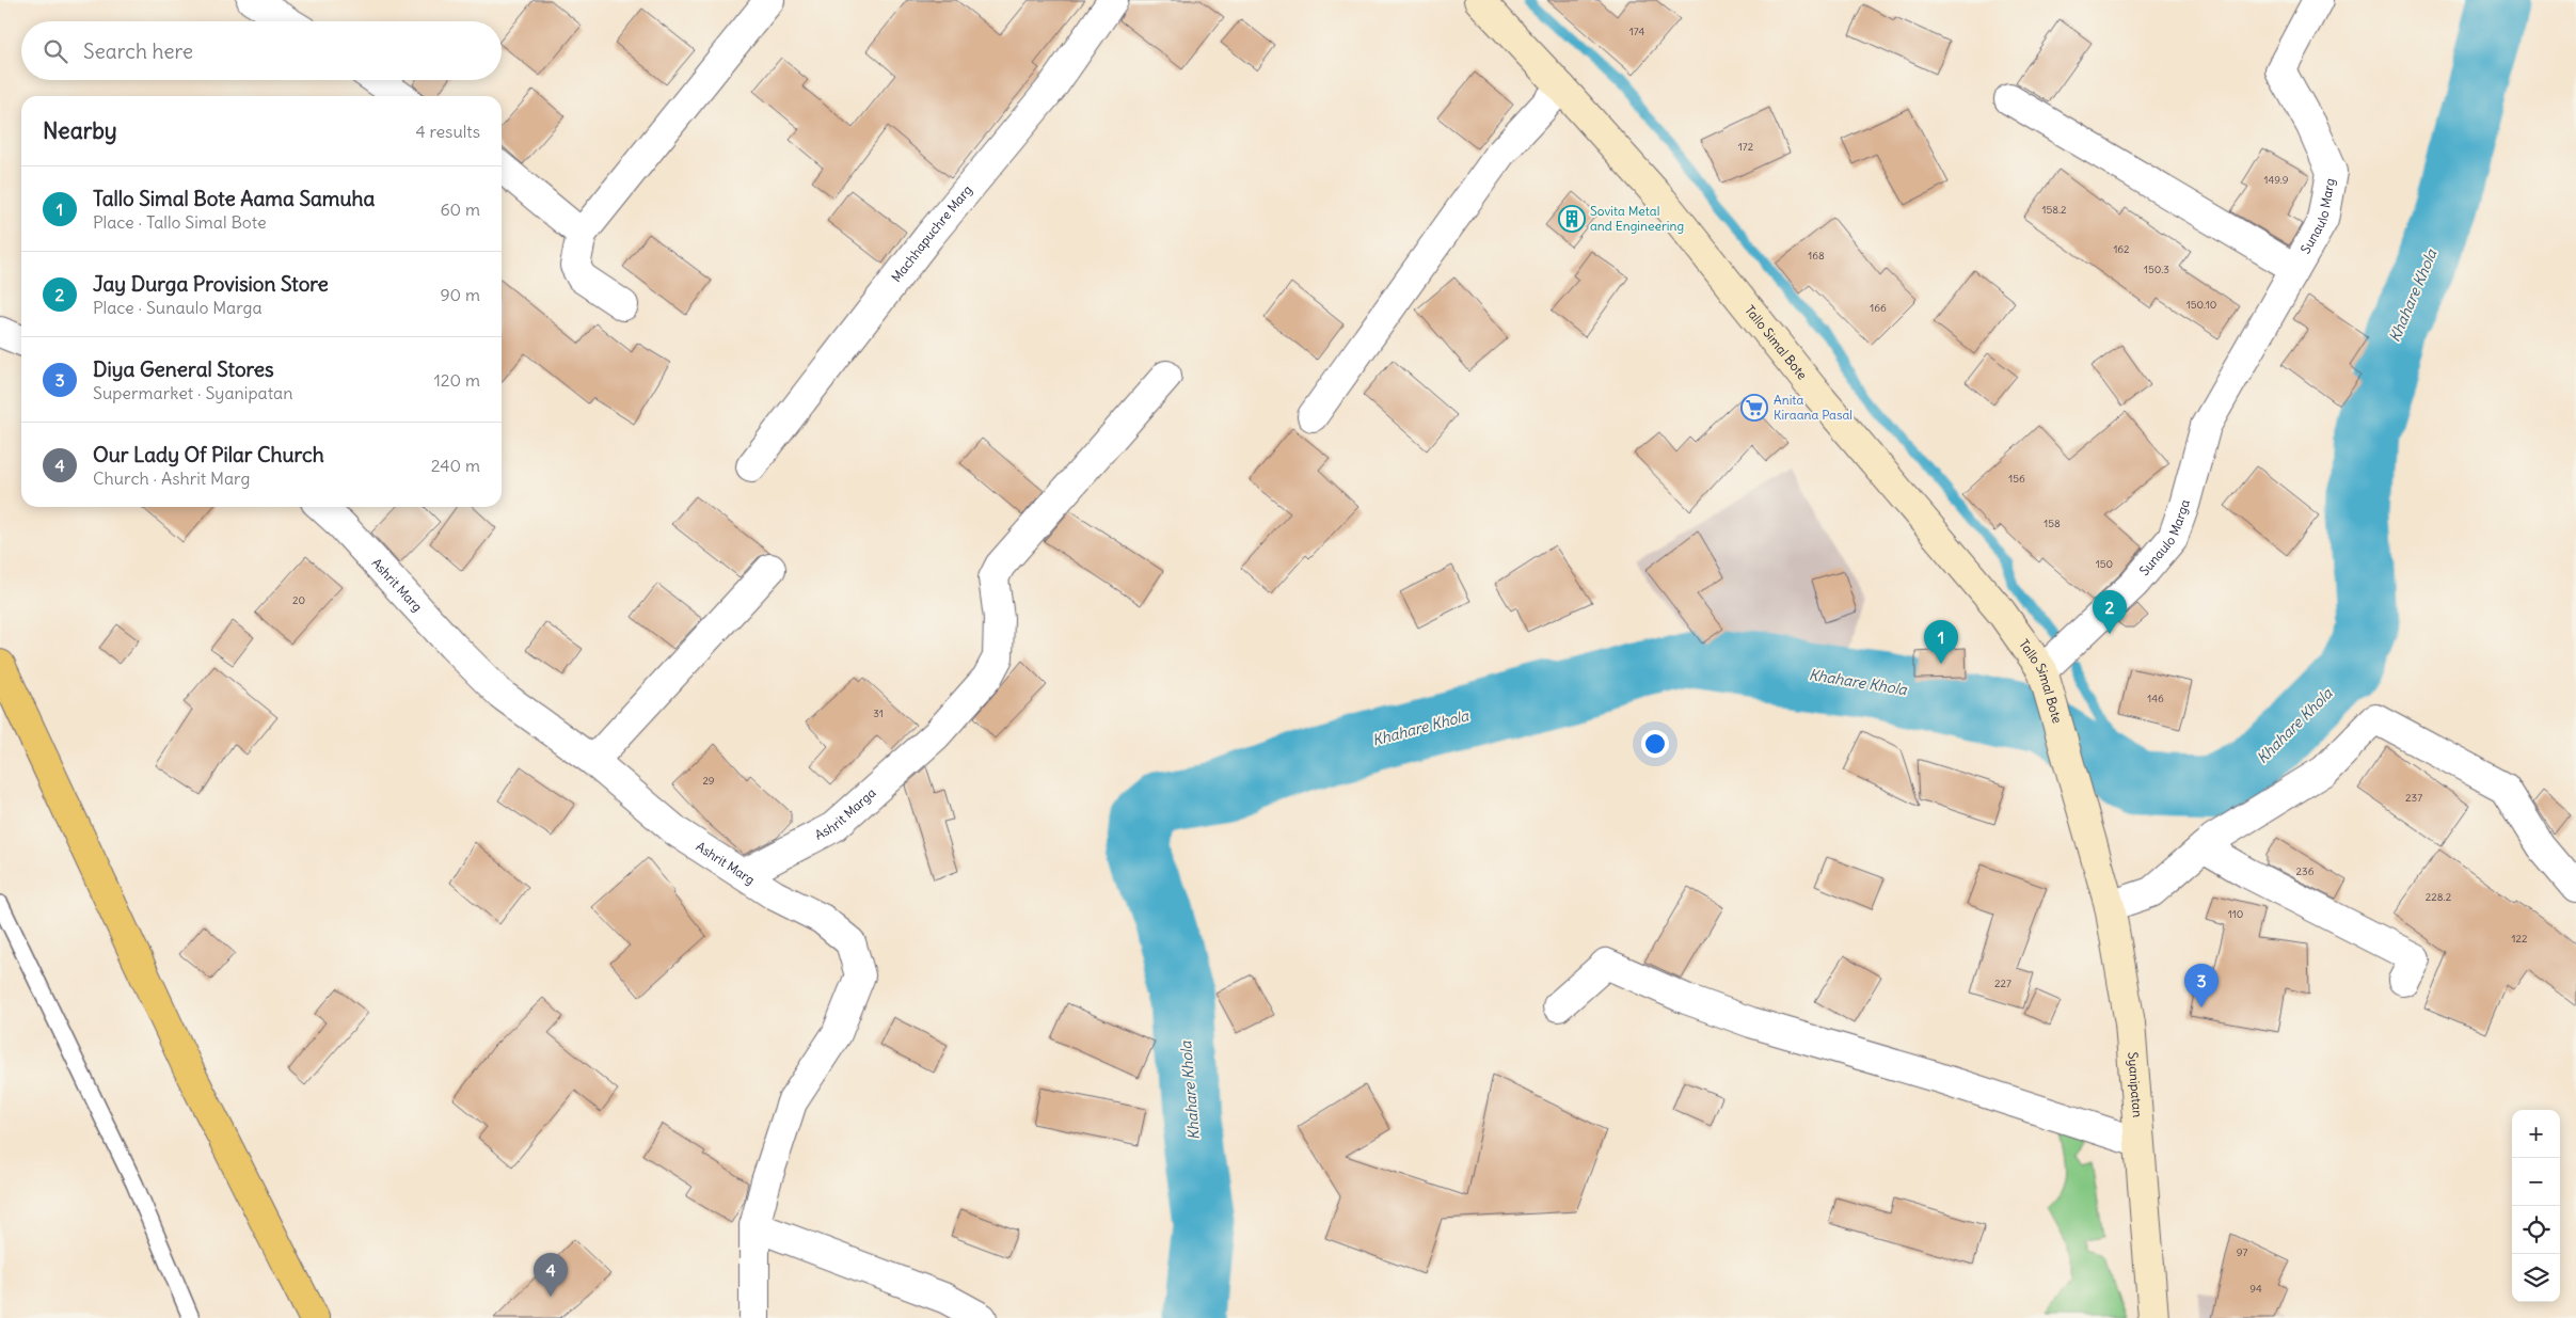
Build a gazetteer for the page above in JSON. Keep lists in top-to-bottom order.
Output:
{
  "streets": {
    "main road": ["Tallo Simal Bote", "Syanipatan"],
    "street": [
      "Sunaulo Marg",
      "Machhapuchre Marg",
      "Sunaulo Marga",
      "Ashrit Marg",
      "Ashrit Marga"
    ]
  },
  "crossings": [
    ["Sunaulo Marg", "Sunaulo Marga"],
    ["Tallo Simal Bote", "Sunaulo Marga"],
    ["Tallo Simal Bote", "Syanipatan"],
    ["Ashrit Marg", "Ashrit Marga"]
  ],
  "water": ["Khahare Khola"],
  "places": {
    "building": ["Sovita Metal and Engineering"],
    "supermarket": ["Anita Kiraana Pasal"]
  },
  "house_numbers": [
    "174",
    "172",
    "149.9",
    "158.2",
    "162",
    "168",
    "150.3",
    "150.10",
    "166",
    "156",
    "158",
    "150",
    "20",
    "146",
    "31",
    "29",
    "237",
    "236",
    "228.2",
    "110",
    "122",
    "227",
    "97",
    "94"
  ],
  "page": {
    "search": "Search here",
    "heading": ["Nearby", "4 results"],
    "list": [
      {
        "mark": "1",
        "name": "Tallo Simal Bote Aama Samuha",
        "note": "Place · Tallo Simal Bote",
        "value": "60 m"
      },
      {
        "mark": "2",
        "name": "Jay Durga Provision Store",
        "note": "Place · Sunaulo Marga",
        "value": "90 m"
      },
      {
        "mark": "3",
        "name": "Diya General Stores",
        "note": "Supermarket · Syanipatan",
        "value": "120 m"
      },
      {
        "mark": "4",
        "name": "Our Lady Of Pilar Church",
        "note": "Church · Ashrit Marg",
        "value": "240 m"
      }
    ],
    "pins": [
      "2",
      "1",
      "3",
      "4"
    ],
    "map_buttons": ["+", "−"]
  }
}
